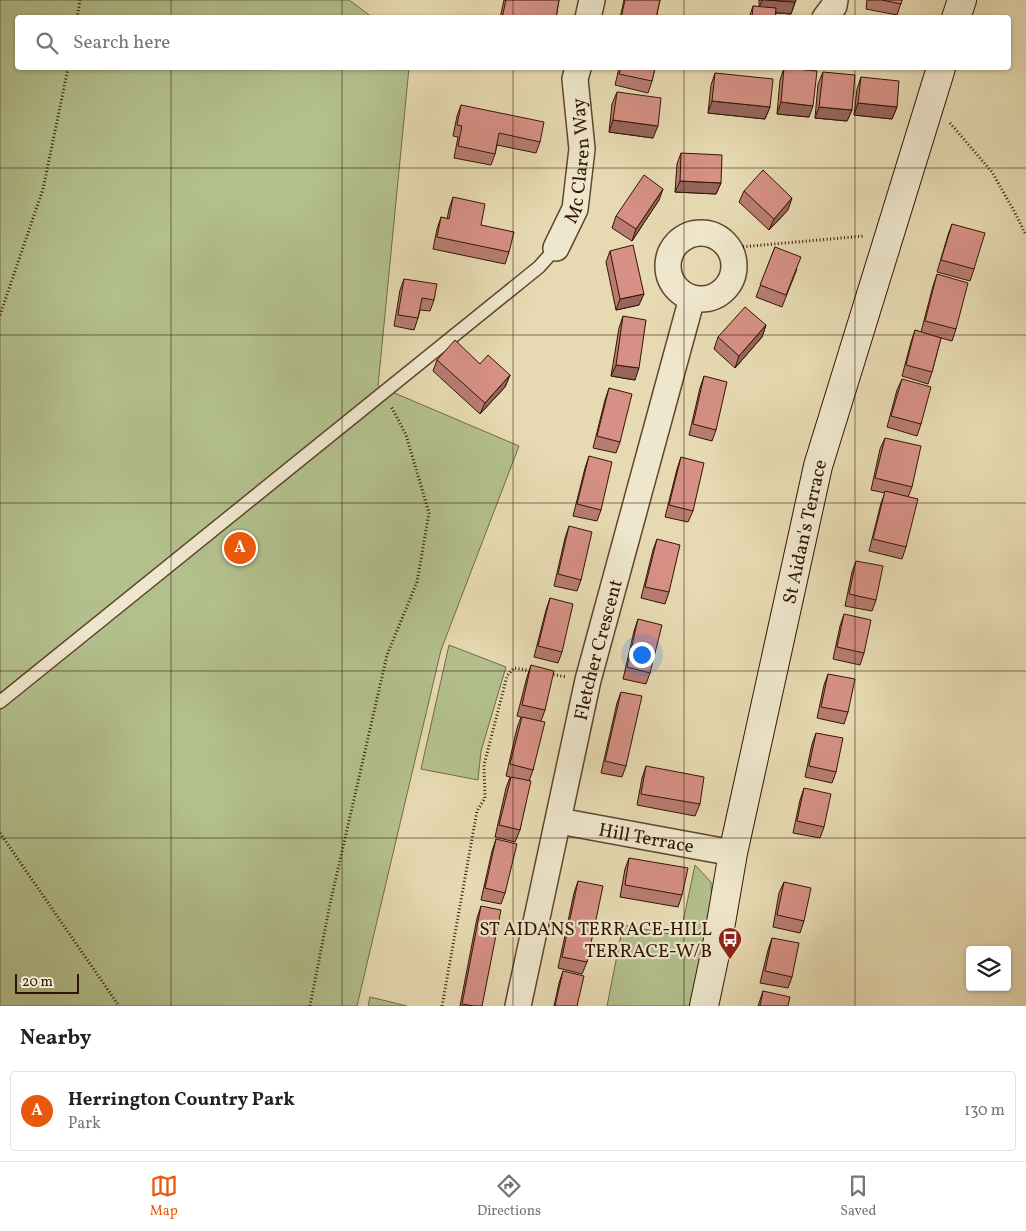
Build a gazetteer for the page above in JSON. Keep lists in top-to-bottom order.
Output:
{
  "streets": {
    "main road": ["St Aidan's Terrace"],
    "street": ["Mc Claren Way", "Fletcher Crescent", "Hill Terrace"]
  },
  "crossings": [
    ["St Aidan's Terrace", "Hill Terrace"],
    ["Fletcher Crescent", "Hill Terrace"]
  ],
  "places": {
    "bus stop": ["ST AIDANS TERRACE-HILL TERRACE-W/B"]
  },
  "scale_bar": "20 m",
  "page": {
    "search": "Search here",
    "pins": "A",
    "scale": "20 m",
    "heading": "Nearby",
    "list": [
      {
        "mark": "A",
        "name": "Herrington Country Park",
        "note": "Park",
        "value": "130 m"
      }
    ],
    "nav": ["Map", "Directions", "Saved"]
  }
}
